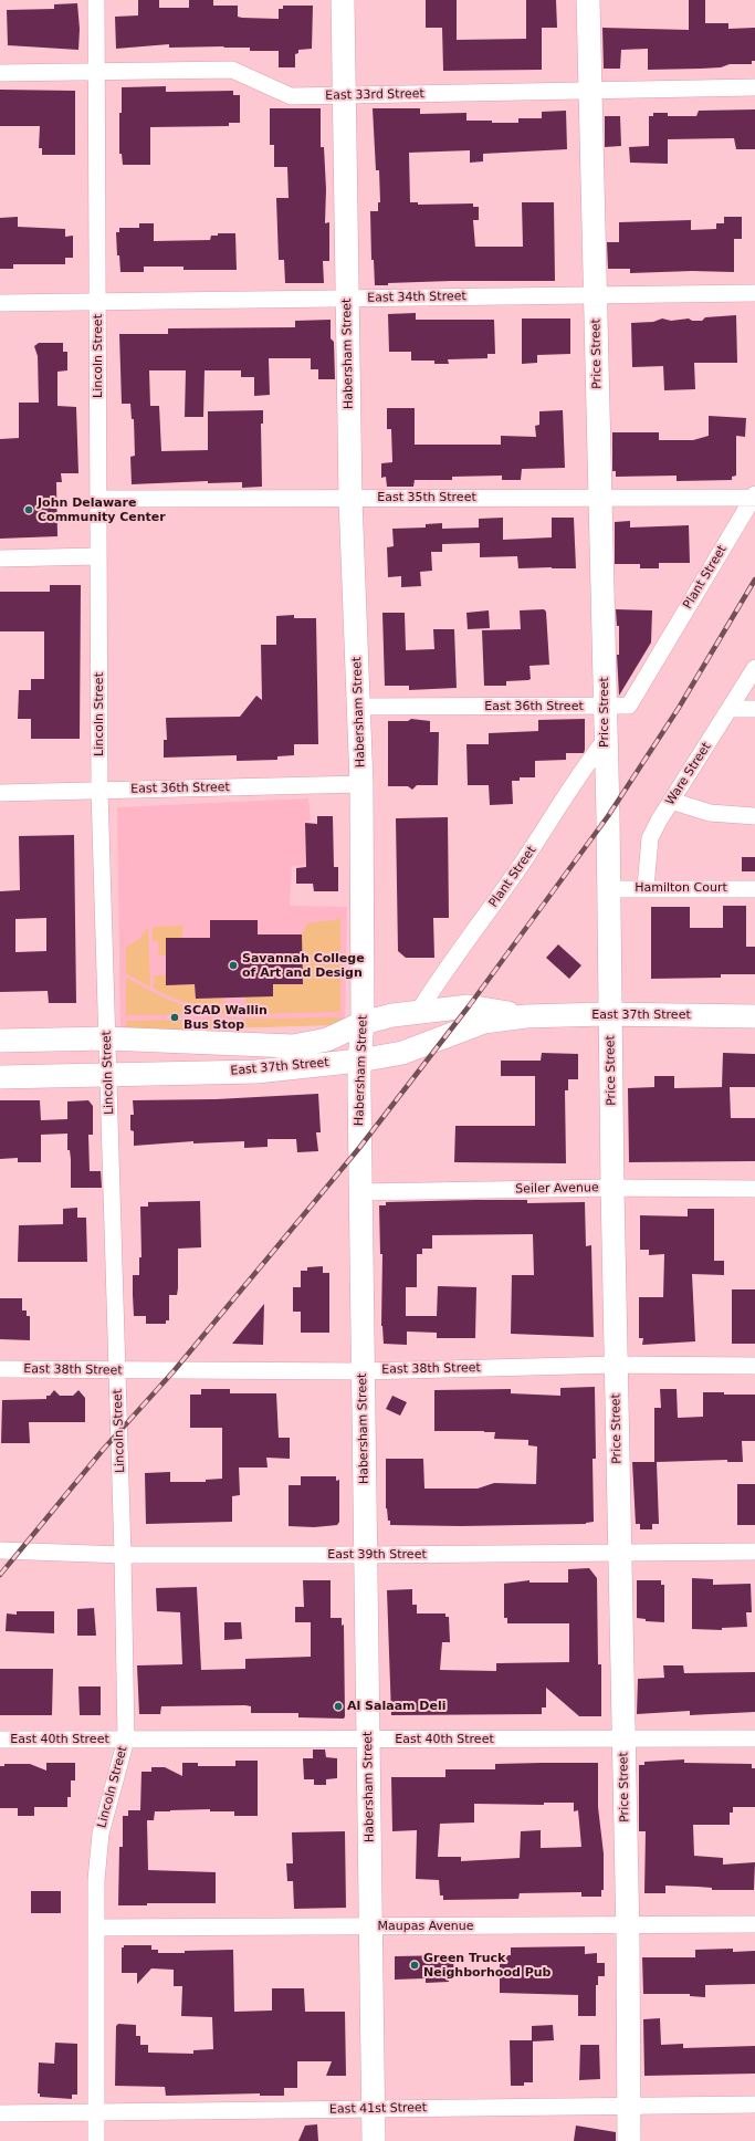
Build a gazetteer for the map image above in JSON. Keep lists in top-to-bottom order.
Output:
{
  "streets": {
    "main road": ["Habersham Street", "Price Street", "East 37th Street"],
    "street": [
      "East 33rd Street",
      "East 34th Street",
      "Lincoln Street",
      "East 35th Street",
      "Plant Street",
      "East 36th Street",
      "Ware Street",
      "Hamilton Court",
      "Seiler Avenue",
      "East 38th Street",
      "East 39th Street",
      "East 40th Street",
      "Maupas Avenue",
      "East 41st Street"
    ]
  },
  "crossings": [
    ["East 33rd Street", "Habersham Street"],
    ["East 33rd Street", "Price Street"],
    ["East 33rd Street", "Lincoln Street"],
    ["East 34th Street", "Habersham Street"],
    ["East 34th Street", "Price Street"],
    ["East 34th Street", "Lincoln Street"],
    ["Habersham Street", "East 35th Street"],
    ["Habersham Street", "East 36th Street"],
    ["Habersham Street", "East 37th Street"],
    ["Habersham Street", "Seiler Avenue"],
    ["Habersham Street", "East 38th Street"],
    ["Habersham Street", "East 39th Street"],
    ["Habersham Street", "East 40th Street"],
    ["Habersham Street", "Maupas Avenue"],
    ["Habersham Street", "East 41st Street"],
    ["Price Street", "East 35th Street"],
    ["Price Street", "Plant Street"],
    ["Price Street", "East 36th Street"],
    ["Price Street", "Hamilton Court"],
    ["Price Street", "East 37th Street"],
    ["Price Street", "Seiler Avenue"],
    ["Price Street", "East 38th Street"],
    ["Price Street", "East 39th Street"],
    ["Price Street", "East 40th Street"],
    ["Price Street", "Maupas Avenue"],
    ["Price Street", "East 41st Street"],
    ["Lincoln Street", "East 35th Street"],
    ["Lincoln Street", "East 36th Street"],
    ["Lincoln Street", "East 37th Street"],
    ["Lincoln Street", "East 38th Street"],
    ["Lincoln Street", "East 39th Street"],
    ["Lincoln Street", "East 40th Street"],
    ["Lincoln Street", "Maupas Avenue"],
    ["Lincoln Street", "East 41st Street"],
    ["East 35th Street", "Plant Street"],
    ["Plant Street", "East 36th Street"],
    ["Plant Street", "East 37th Street"],
    ["Ware Street", "Hamilton Court"]
  ],
  "places": [
    "John Delaware Community Center",
    "Savannah College of Art and Design",
    "SCAD Wallin Bus Stop",
    "Al Salaam Deli",
    "Green Truck Neighborhood Pub"
  ]
}
